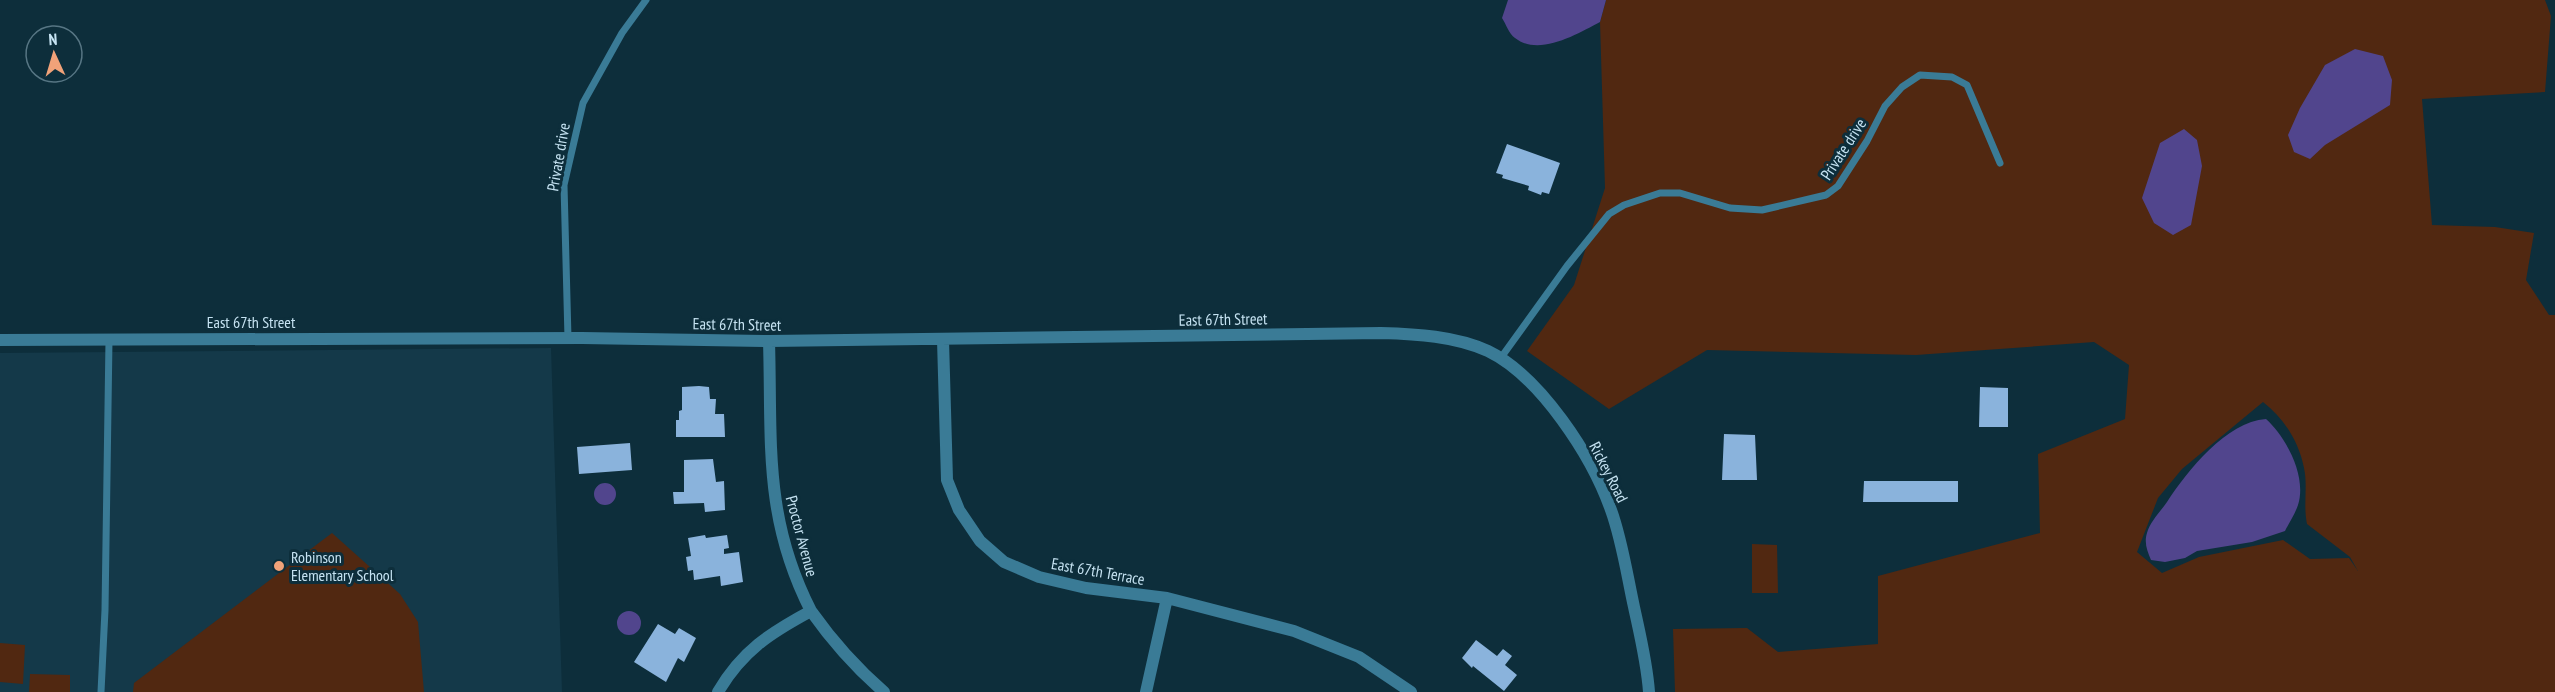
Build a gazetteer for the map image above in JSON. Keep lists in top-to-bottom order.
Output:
{
  "streets": {
    "street": [
      "East 67th Street",
      "Rickey Road",
      "Proctor Avenue",
      "East 67th Terrace"
    ],
    "lane": ["Private drive"]
  },
  "crossings": [
    ["Private drive", "East 67th Street"],
    ["Private drive", "Rickey Road"],
    ["East 67th Street", "Rickey Road"],
    ["East 67th Street", "Proctor Avenue"],
    ["East 67th Street", "East 67th Terrace"]
  ],
  "places": ["Robinson Elementary School"],
  "north": "top"
}
